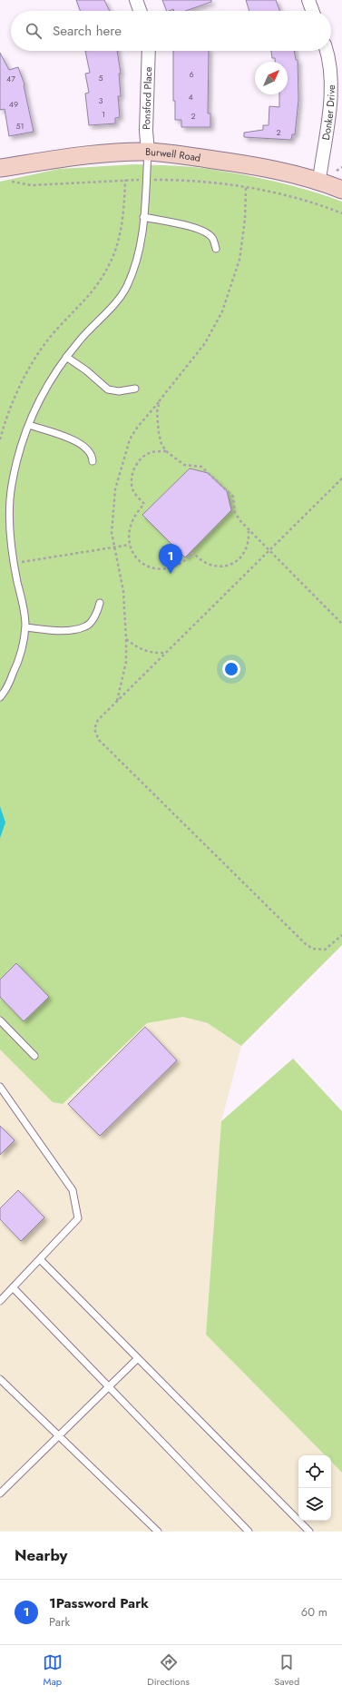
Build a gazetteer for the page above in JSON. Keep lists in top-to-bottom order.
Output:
{
  "streets": {
    "main road": ["Burwell Road"],
    "street": ["Ponsford Place", "Donker Drive"]
  },
  "crossings": [
    ["Ponsford Place", "Burwell Road"],
    ["Donker Drive", "Burwell Road"]
  ],
  "house_numbers": [
    "6",
    "5",
    "47",
    "4",
    "3",
    "49",
    "1",
    "2",
    "51",
    "2"
  ],
  "north": "top right",
  "page": {
    "search": "Search here",
    "pins": "1",
    "heading": "Nearby",
    "list": [
      {
        "mark": "1",
        "name": "1Password Park",
        "note": "Park",
        "value": "60 m"
      }
    ],
    "nav": ["Map", "Directions", "Saved"]
  }
}
